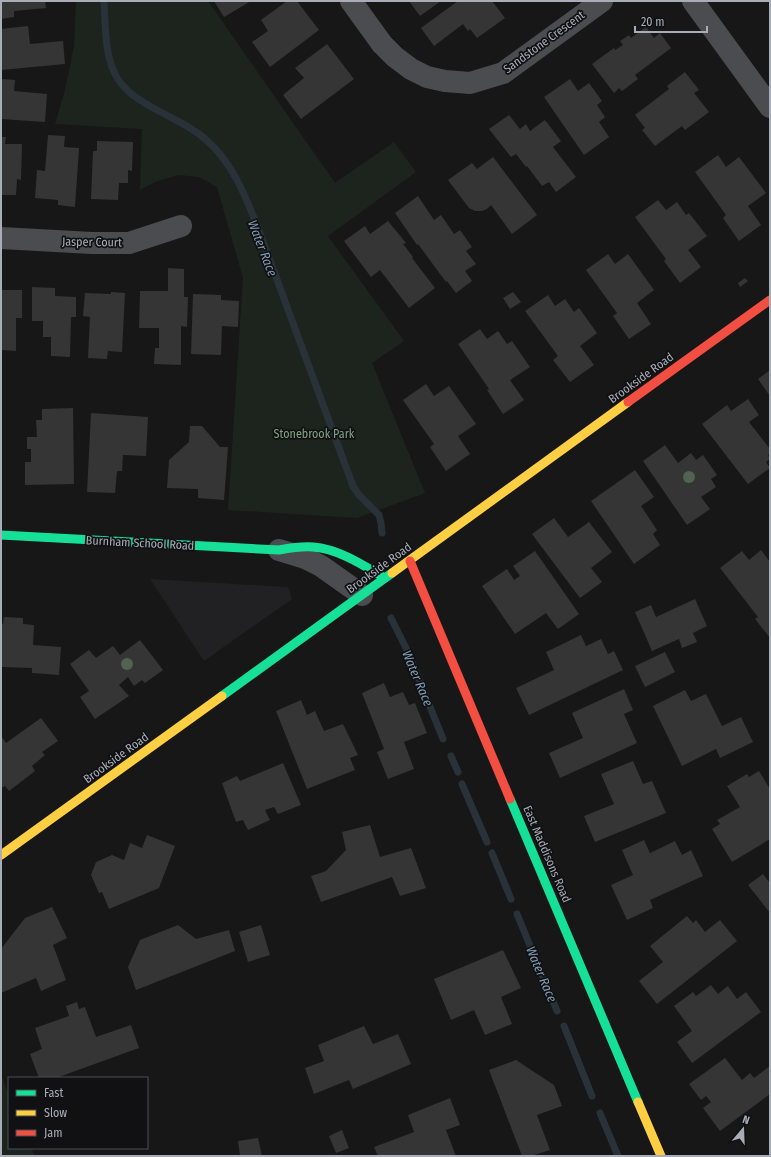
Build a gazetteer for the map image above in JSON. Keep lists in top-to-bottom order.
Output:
{
  "streets": {
    "street": [
      "Sandstone Crescent",
      "Jasper Court",
      "Brookside Road",
      "Burnham School Road",
      "East Maddisons Road"
    ]
  },
  "crossings": [
    ["Brookside Road", "Burnham School Road"],
    ["Brookside Road", "East Maddisons Road"]
  ],
  "water": ["Water Race"],
  "parks": ["Stonebrook Park"],
  "legend": ["Fast", "Slow", "Jam"],
  "scale_bar": "20 m",
  "north": "top"
}
